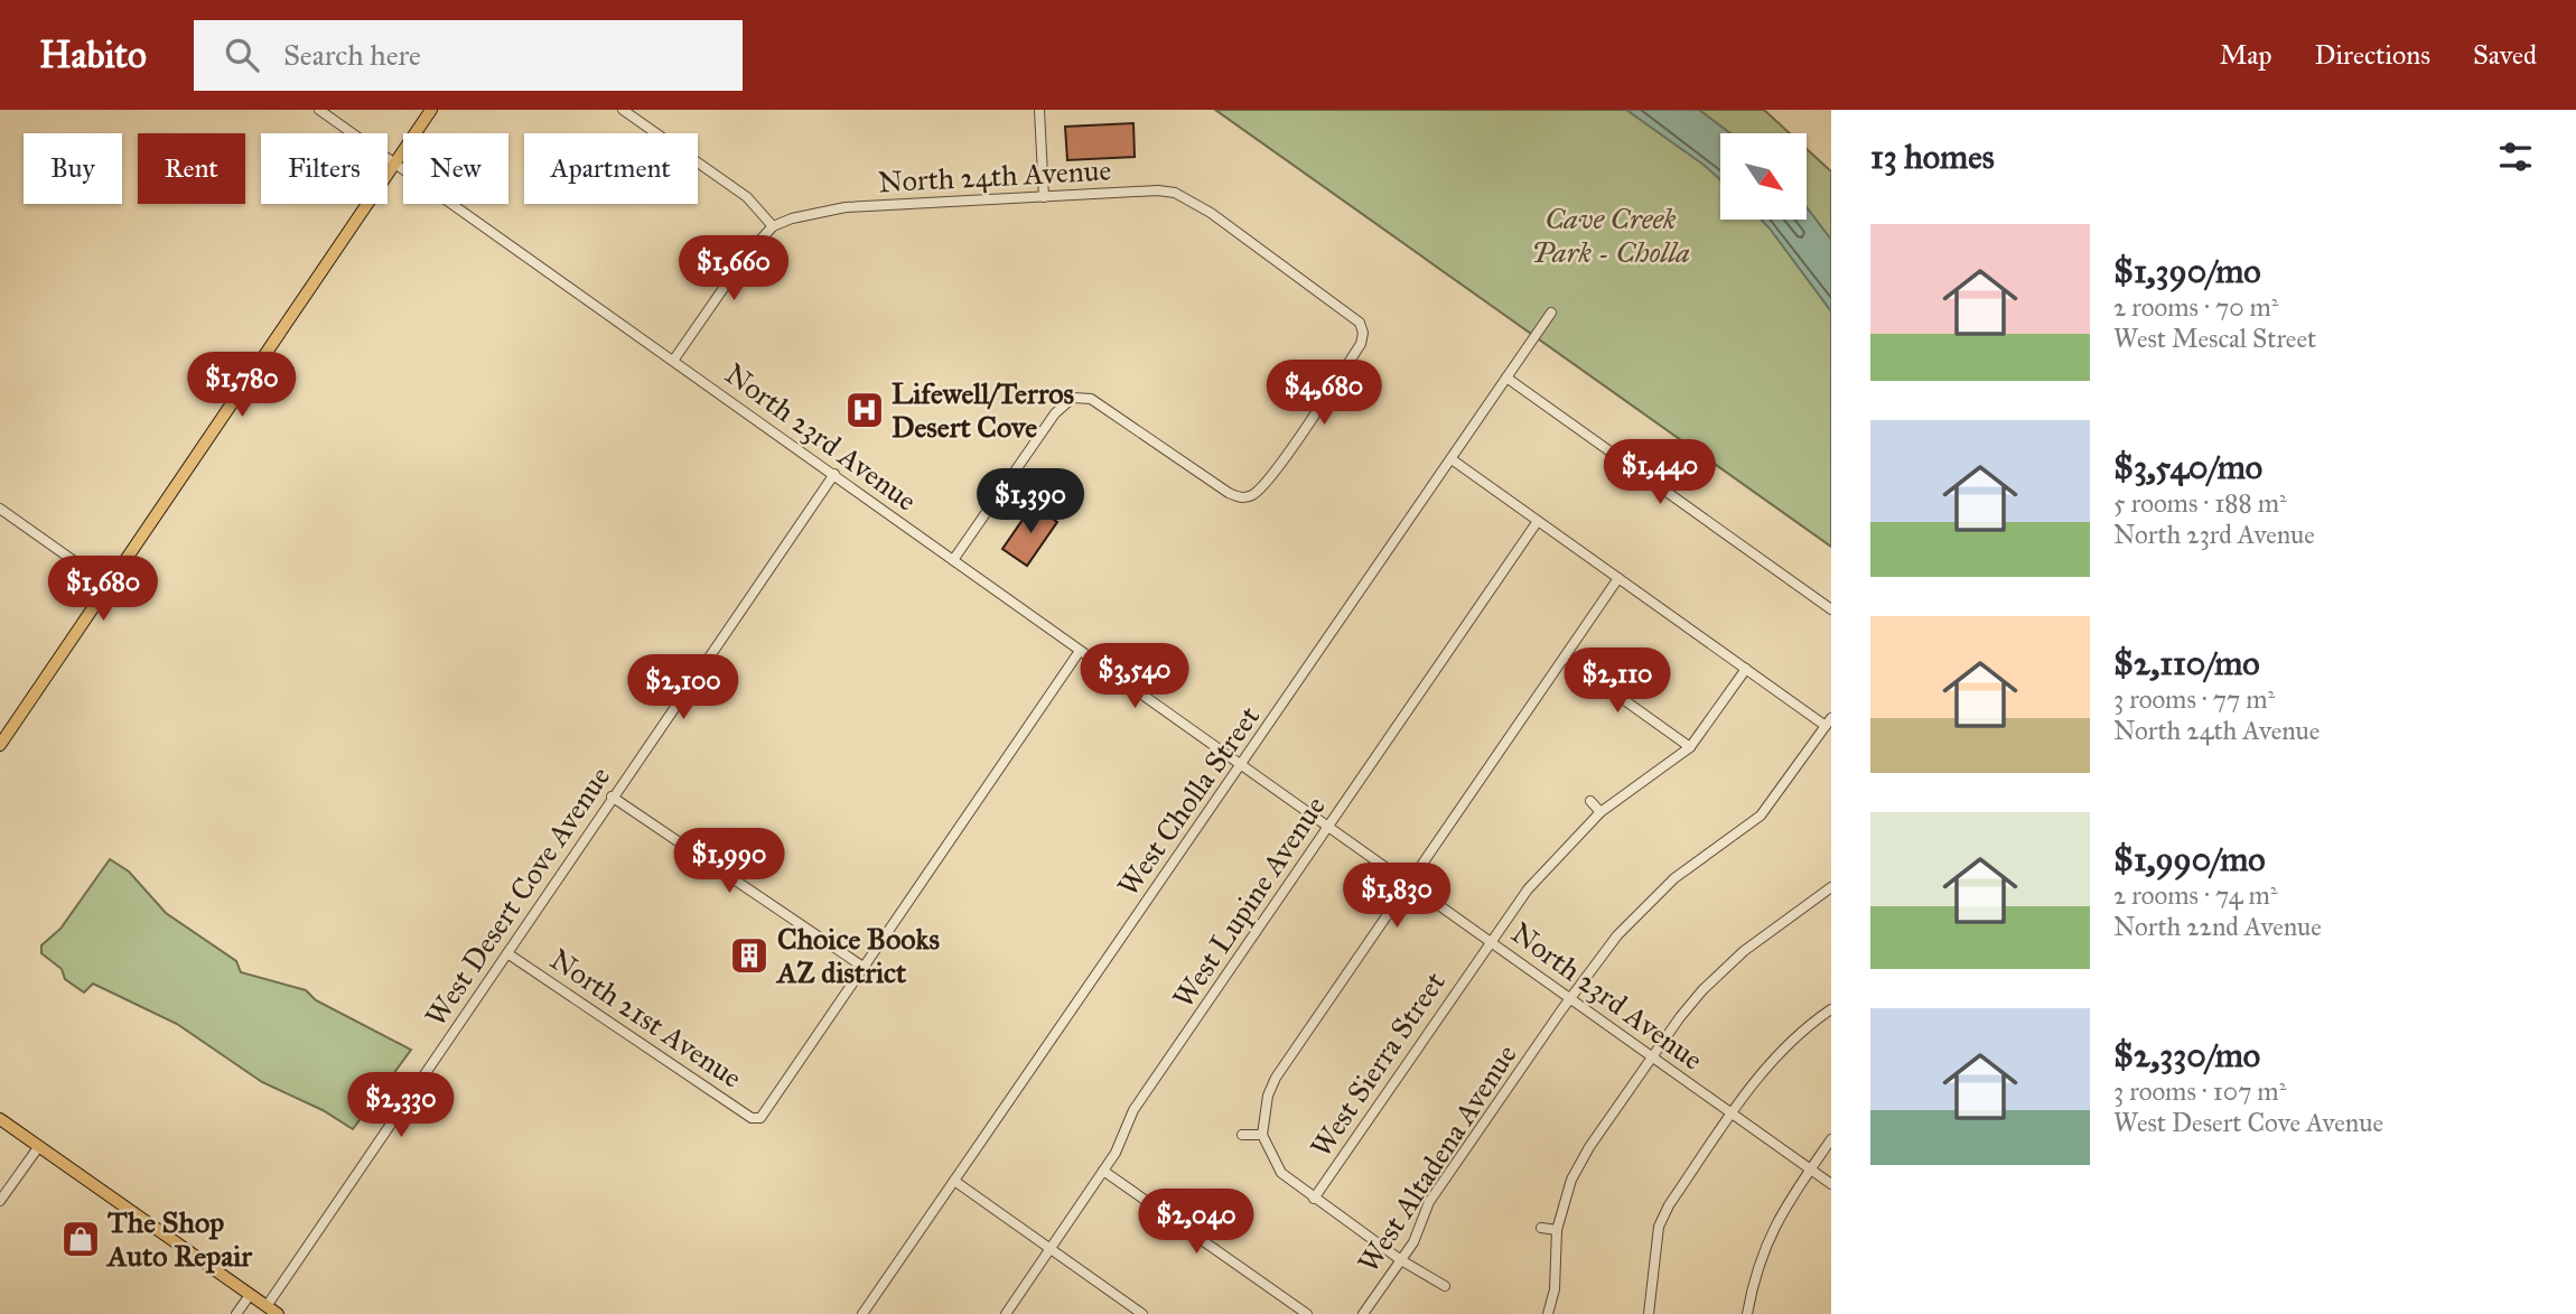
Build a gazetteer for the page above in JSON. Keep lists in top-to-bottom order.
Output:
{
  "streets": {
    "street": [
      "North 24th Avenue",
      "North 23rd Avenue",
      "West Cholla Street",
      "West Desert Cove Avenue",
      "West Lupine Avenue",
      "North 21st Avenue",
      "West Sierra Street",
      "West Altadena Avenue"
    ]
  },
  "crossings": [
    ["North 24th Avenue", "North 23rd Avenue"],
    ["North 23rd Avenue", "West Cholla Street"],
    ["North 23rd Avenue", "West Desert Cove Avenue"],
    ["North 23rd Avenue", "West Lupine Avenue"],
    ["North 23rd Avenue", "West Sierra Street"],
    ["North 23rd Avenue", "West Altadena Avenue"],
    ["West Desert Cove Avenue", "North 21st Avenue"]
  ],
  "parks": ["Cave Creek Park - Cholla"],
  "places": {
    "hospital": ["Lifewell/Terros Desert Cove"],
    "building": ["Choice Books AZ district"],
    "shop": ["The Shop Auto Repair"]
  },
  "north": "bottom right",
  "page": {
    "header": "Habito",
    "search": "Search here",
    "nav": ["Map", "Directions", "Saved"],
    "heading": "13 homes",
    "chip": [
      "Buy",
      "Rent",
      "Filters",
      "New",
      "Apartment"
    ],
    "list": [
      {
        "name": "$1,390/mo",
        "note": "2 rooms · 70 m² · West Mescal Street"
      },
      {
        "name": "$3,540/mo",
        "note": "5 rooms · 188 m² · North 23rd Avenue"
      },
      {
        "name": "$2,110/mo",
        "note": "3 rooms · 77 m² · North 24th Avenue"
      },
      {
        "name": "$1,990/mo",
        "note": "2 rooms · 74 m² · North 22nd Avenue"
      },
      {
        "name": "$2,330/mo",
        "note": "3 rooms · 107 m² · West Desert Cove Avenue"
      }
    ],
    "price": [
      "$1,660",
      "$1,780",
      "$4,680",
      "$1,440",
      "$1,390",
      "$1,680",
      "$3,540",
      "$2,110",
      "$2,100",
      "$1,990",
      "$1,830",
      "$2,330",
      "$2,040"
    ]
  }
}
